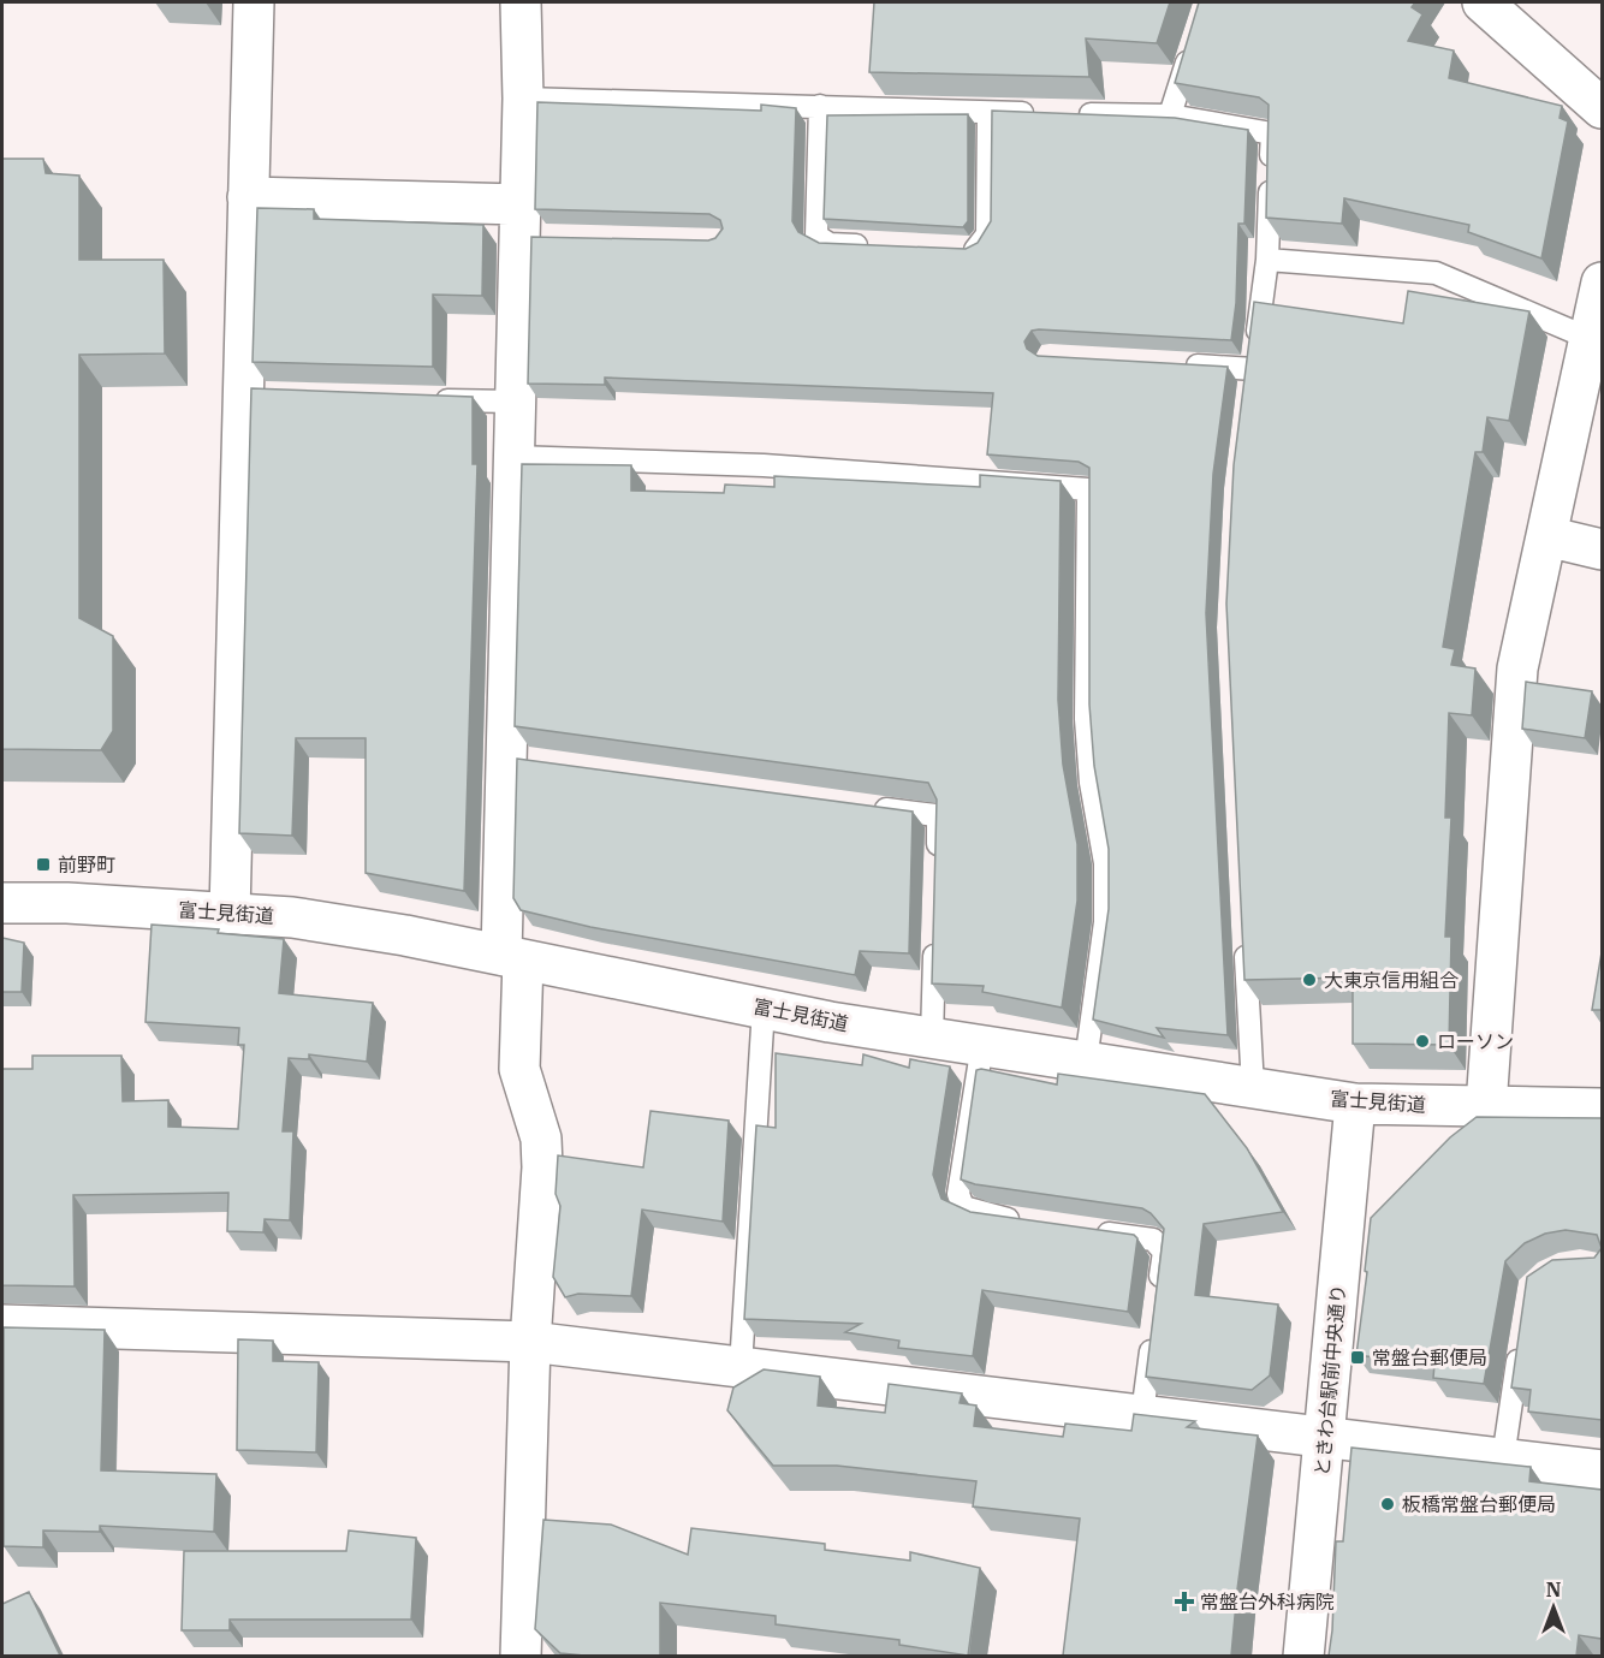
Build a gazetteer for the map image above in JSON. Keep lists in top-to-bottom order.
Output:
{
  "streets": {
    "street": ["富士見街道", "ときわ台駅前中央通り"]
  },
  "crossings": [
    ["富士見街道", "ときわ台駅前中央通り"]
  ],
  "places": {
    "transit": ["前野町", "常盤台郵便局"],
    "other": ["大東京信用組合", "ローソン", "板橋常盤台郵便局"],
    "health": ["常盤台外科病院"]
  },
  "north": "top"
}
